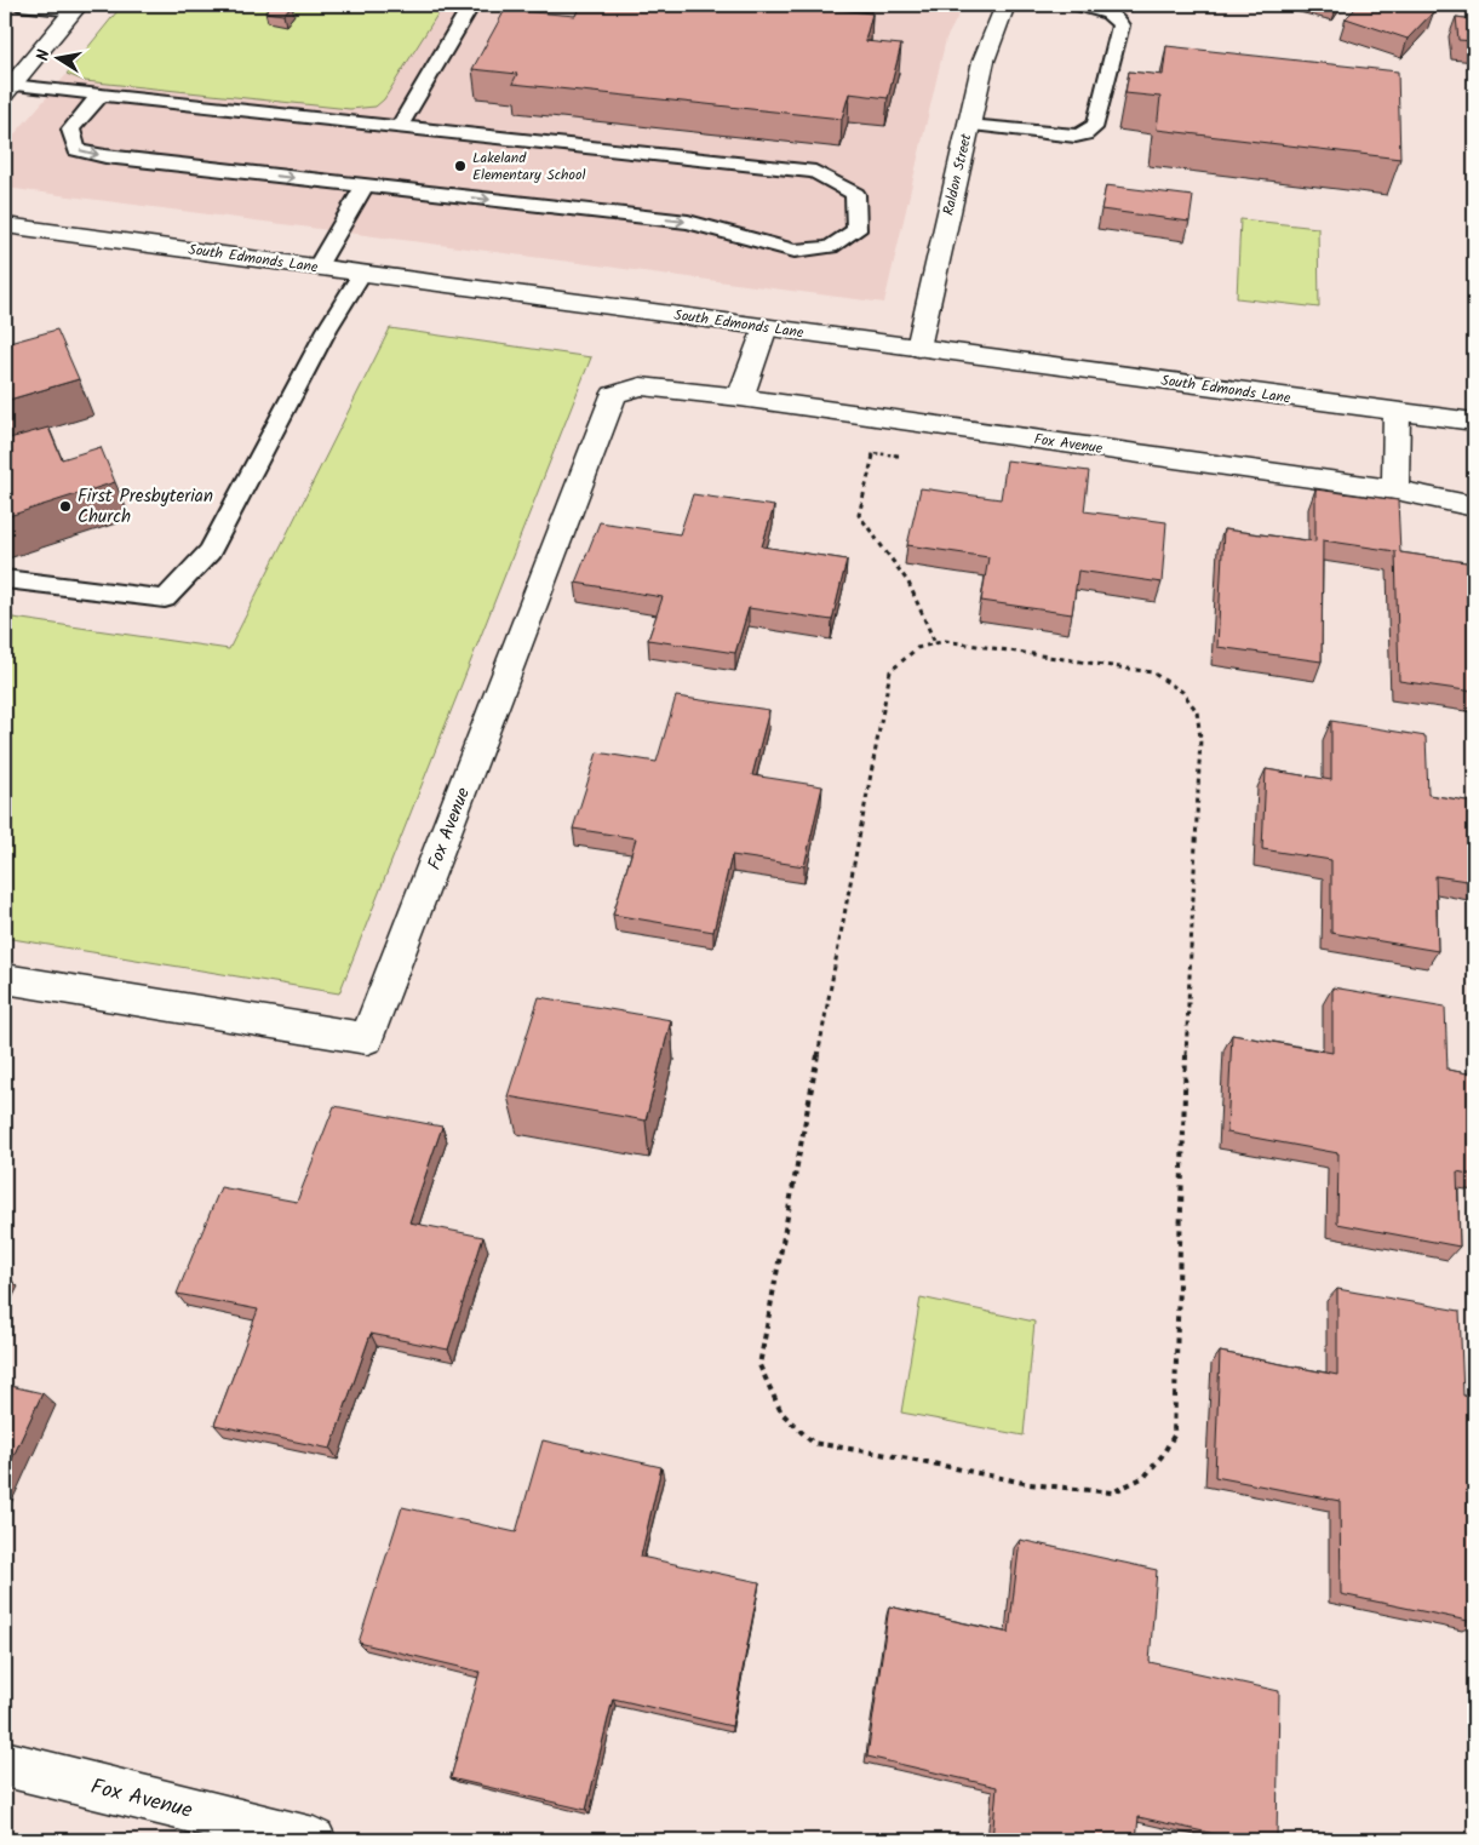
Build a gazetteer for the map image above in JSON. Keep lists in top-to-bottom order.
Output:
{
  "streets": {
    "street": ["Raldon Street", "South Edmonds Lane", "Fox Avenue"]
  },
  "crossings": [
    ["Raldon Street", "South Edmonds Lane"]
  ],
  "places": ["Lakeland Elementary School", "First Presbyterian Church"],
  "north": "left"
}
